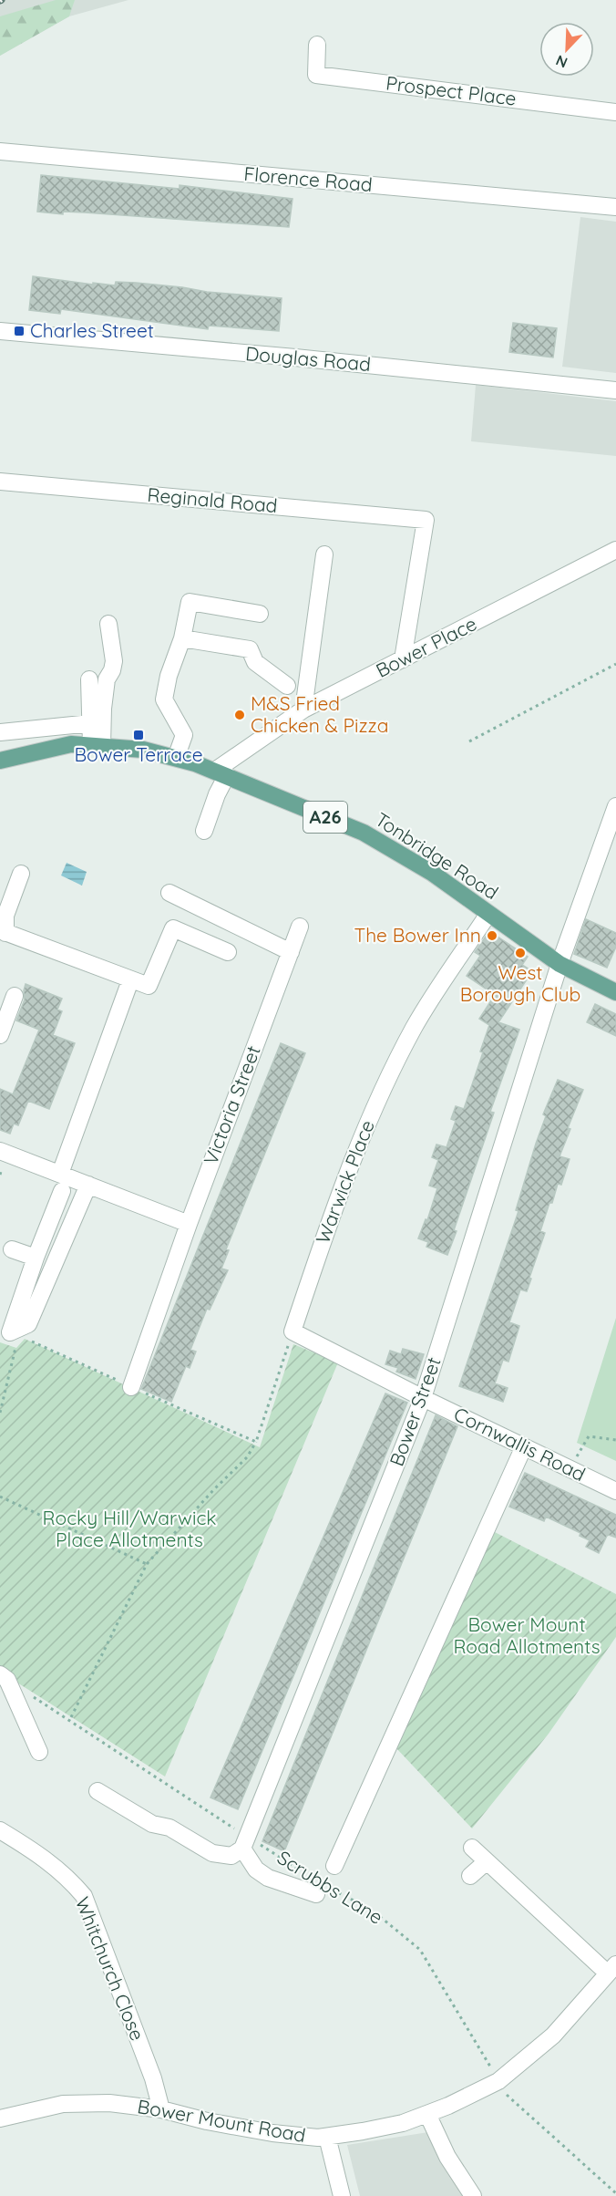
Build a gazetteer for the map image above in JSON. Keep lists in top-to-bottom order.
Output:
{
  "streets": {
    "main road": ["A26", "Tonbridge Road"],
    "street": [
      "Prospect Place",
      "Florence Road",
      "Douglas Road",
      "Reginald Road",
      "Bower Place",
      "Victoria Street",
      "Warwick Place",
      "Bower Street",
      "Cornwallis Road",
      "Whitchurch Close",
      "Bower Mount Road"
    ],
    "path": ["Scrubbs Lane"]
  },
  "crossings": [
    ["Reginald Road", "Bower Place"],
    ["Bower Place", "Tonbridge Road"],
    ["Tonbridge Road", "Warwick Place"],
    ["Tonbridge Road", "Bower Street"],
    ["Bower Street", "Cornwallis Road"],
    ["Bower Street", "Scrubbs Lane"],
    ["Scrubbs Lane", "Bower Mount Road"],
    ["Whitchurch Close", "Bower Mount Road"]
  ],
  "parks": ["Rocky Hill/Warwick Place Allotments", "Bower Mount Road Allotments"],
  "places": {
    "transit": ["Charles Street", "Bower Terrace"],
    "other": ["M&S Fried Chicken & Pizza", "The Bower Inn", "West Borough Club"]
  },
  "north": "bottom left"
}
